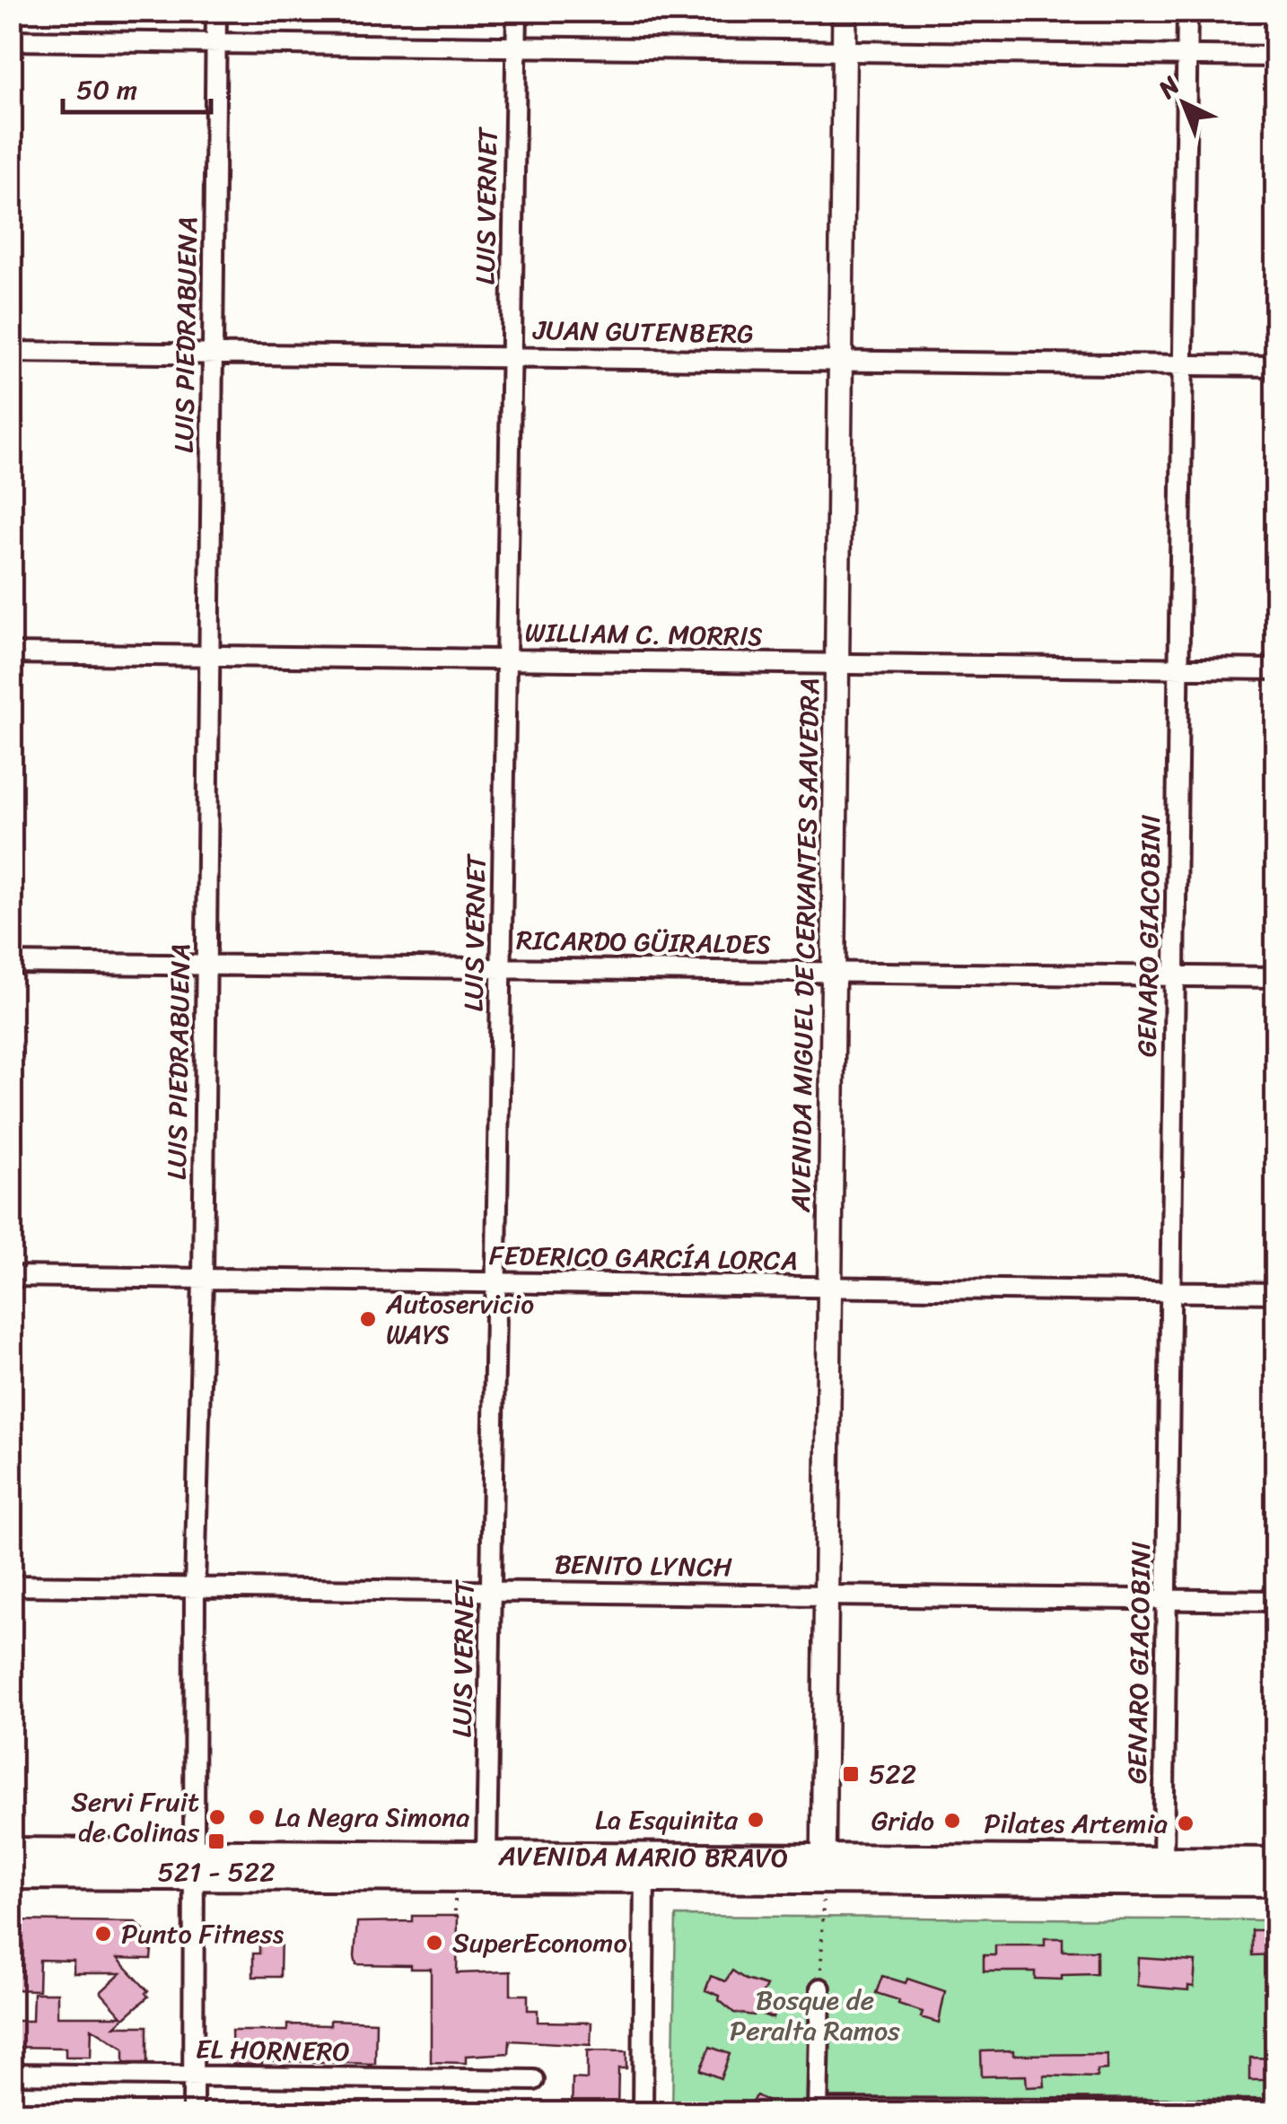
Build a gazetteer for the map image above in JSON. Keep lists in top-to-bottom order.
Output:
{
  "streets": {
    "main road": ["AVENIDA MARIO BRAVO"],
    "street": [
      "LUIS VERNET",
      "JUAN GUTENBERG",
      "LUIS PIEDRABUENA",
      "WILLIAM C. MORRIS",
      "GENARO GIACOBINI",
      "RICARDO GÜIRALDES",
      "AVENIDA MIGUEL DE CERVANTES SAAVEDRA",
      "FEDERICO GARCÍA LORCA",
      "BENITO LYNCH",
      "EL HORNERO"
    ]
  },
  "crossings": [
    ["LUIS VERNET", "JUAN GUTENBERG"],
    ["LUIS VERNET", "WILLIAM C. MORRIS"],
    ["LUIS VERNET", "RICARDO GÜIRALDES"],
    ["LUIS VERNET", "FEDERICO GARCÍA LORCA"],
    ["LUIS VERNET", "BENITO LYNCH"],
    ["LUIS VERNET", "AVENIDA MARIO BRAVO"],
    ["JUAN GUTENBERG", "LUIS PIEDRABUENA"],
    ["JUAN GUTENBERG", "GENARO GIACOBINI"],
    ["JUAN GUTENBERG", "AVENIDA MIGUEL DE CERVANTES SAAVEDRA"],
    ["LUIS PIEDRABUENA", "WILLIAM C. MORRIS"],
    ["LUIS PIEDRABUENA", "RICARDO GÜIRALDES"],
    ["LUIS PIEDRABUENA", "FEDERICO GARCÍA LORCA"],
    ["LUIS PIEDRABUENA", "BENITO LYNCH"],
    ["LUIS PIEDRABUENA", "AVENIDA MARIO BRAVO"],
    ["LUIS PIEDRABUENA", "EL HORNERO"],
    ["WILLIAM C. MORRIS", "GENARO GIACOBINI"],
    ["WILLIAM C. MORRIS", "AVENIDA MIGUEL DE CERVANTES SAAVEDRA"],
    ["GENARO GIACOBINI", "RICARDO GÜIRALDES"],
    ["GENARO GIACOBINI", "FEDERICO GARCÍA LORCA"],
    ["GENARO GIACOBINI", "BENITO LYNCH"],
    ["GENARO GIACOBINI", "AVENIDA MARIO BRAVO"],
    ["RICARDO GÜIRALDES", "AVENIDA MIGUEL DE CERVANTES SAAVEDRA"],
    ["AVENIDA MIGUEL DE CERVANTES SAAVEDRA", "FEDERICO GARCÍA LORCA"],
    ["AVENIDA MIGUEL DE CERVANTES SAAVEDRA", "BENITO LYNCH"],
    ["AVENIDA MIGUEL DE CERVANTES SAAVEDRA", "AVENIDA MARIO BRAVO"]
  ],
  "parks": ["Bosque de Peralta Ramos"],
  "places": {
    "other": [
      "Autoservicio WAYS",
      "Servi Fruit de Colinas",
      "La Negra Simona",
      "La Esquinita",
      "Grido",
      "Pilates Artemia",
      "Punto Fitness",
      "SuperEconomo"
    ],
    "transit": ["522", "521 - 522"]
  },
  "scale_bar": "50 m",
  "north": "top left"
}
